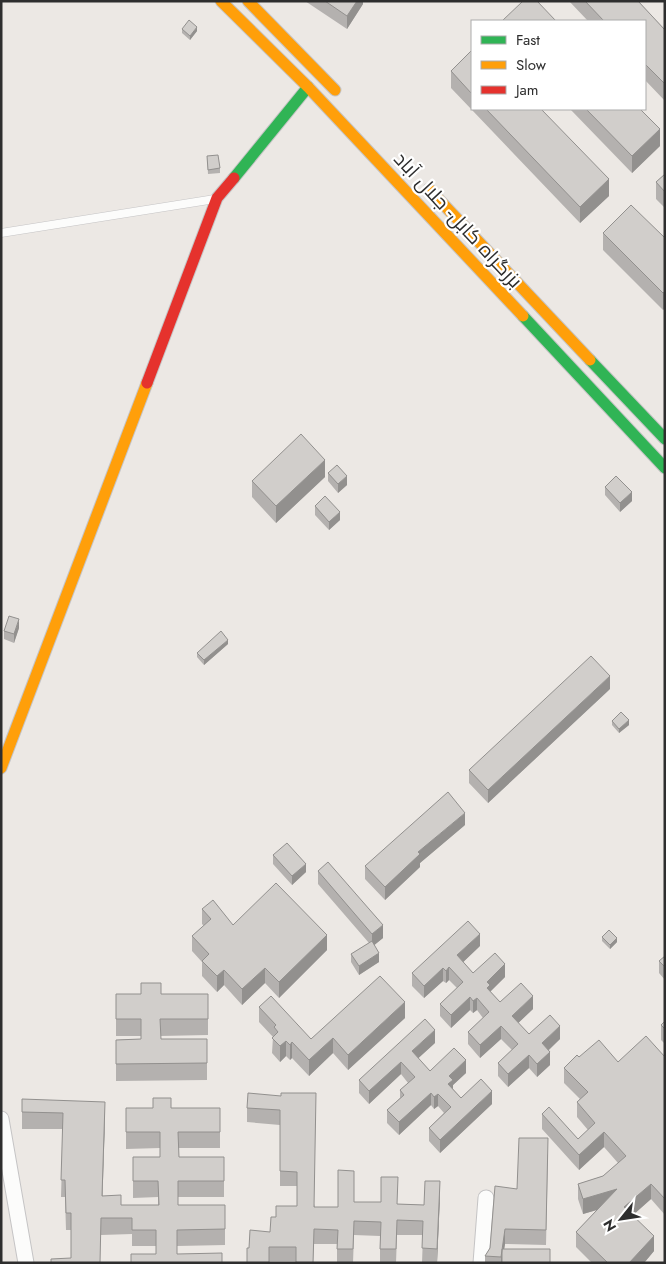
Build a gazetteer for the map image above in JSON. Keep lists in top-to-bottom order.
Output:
{
  "streets": {
    "main road": ["بزرگراه کابل- جلال آباد"]
  },
  "legend": ["Fast", "Slow", "Jam"],
  "north": "bottom left"
}
